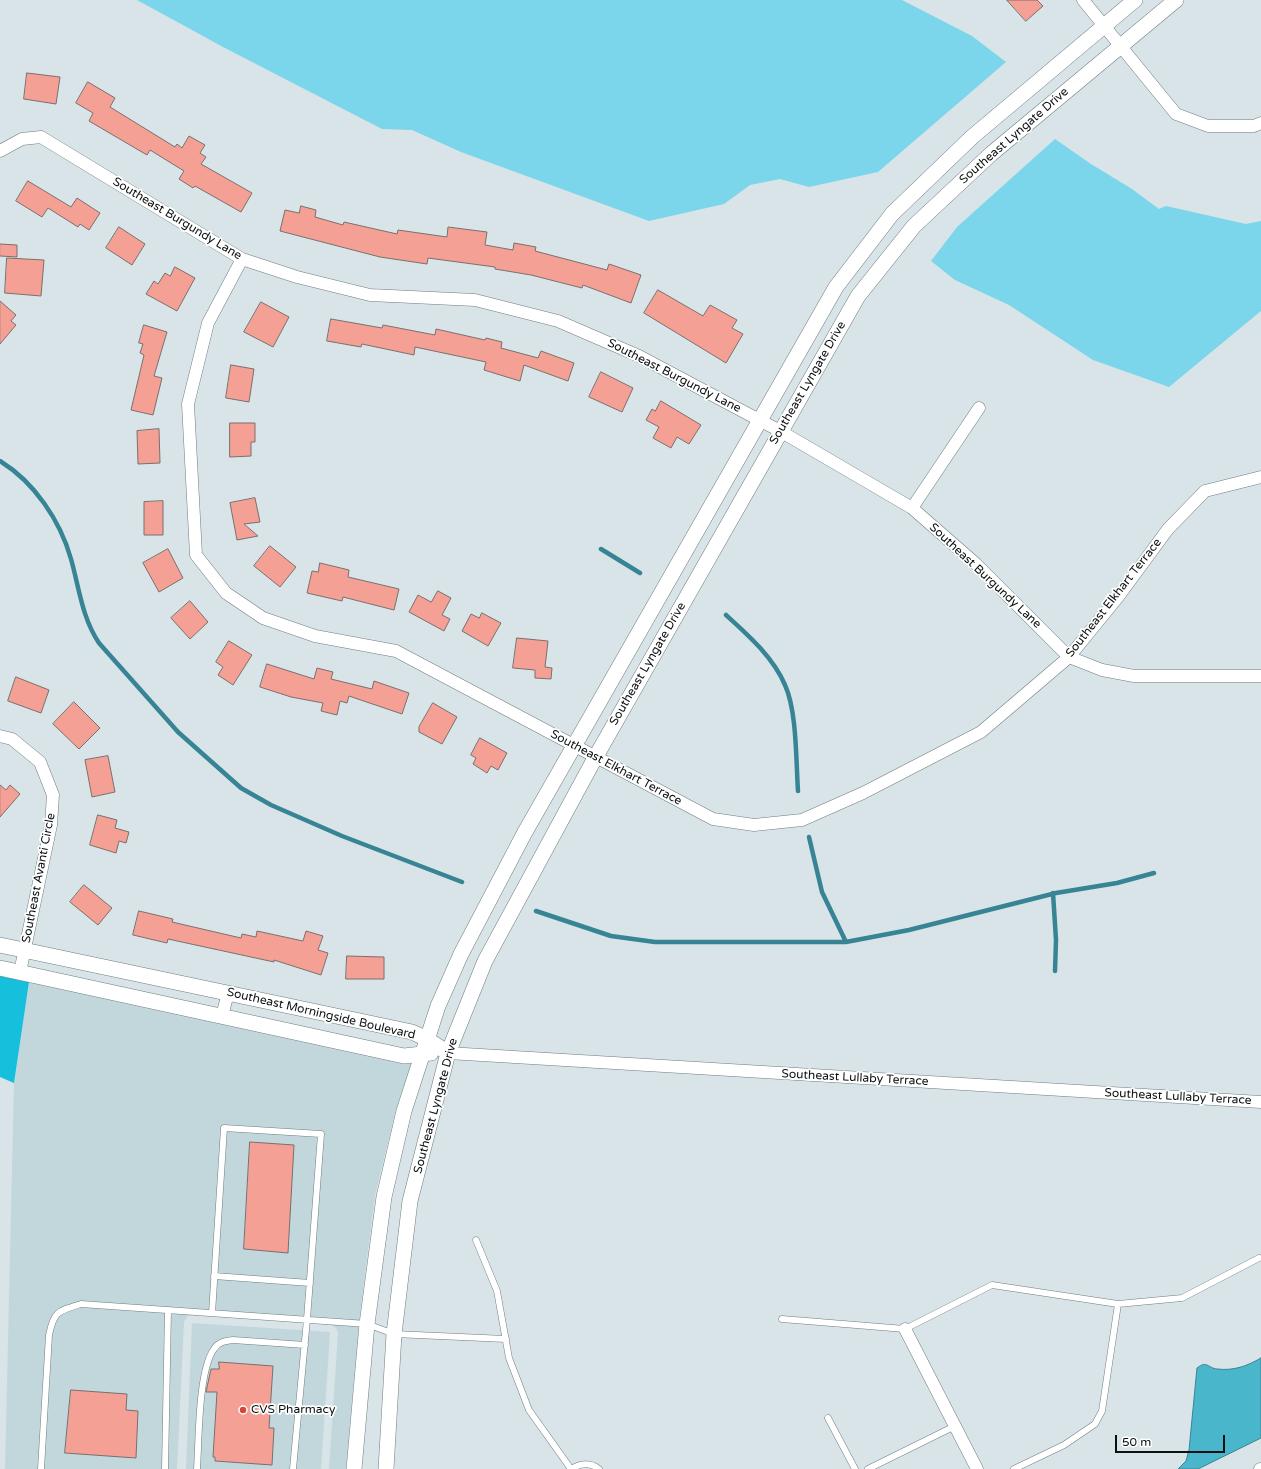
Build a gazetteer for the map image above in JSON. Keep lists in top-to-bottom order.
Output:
{
  "streets": {
    "street": [
      "Southeast Lyngate Drive",
      "Southeast Burgundy Lane",
      "Southeast Elkhart Terrace",
      "Southeast Avanti Circle",
      "Southeast Morningside Boulevard",
      "Southeast Lullaby Terrace"
    ]
  },
  "crossings": [
    ["Southeast Lyngate Drive", "Southeast Burgundy Lane"],
    ["Southeast Lyngate Drive", "Southeast Elkhart Terrace"],
    ["Southeast Lyngate Drive", "Southeast Morningside Boulevard"],
    ["Southeast Lyngate Drive", "Southeast Lullaby Terrace"],
    ["Southeast Burgundy Lane", "Southeast Elkhart Terrace"],
    ["Southeast Avanti Circle", "Southeast Morningside Boulevard"],
    ["Southeast Morningside Boulevard", "Southeast Lullaby Terrace"]
  ],
  "places": ["CVS Pharmacy"],
  "scale_bar": "50 m"
}
